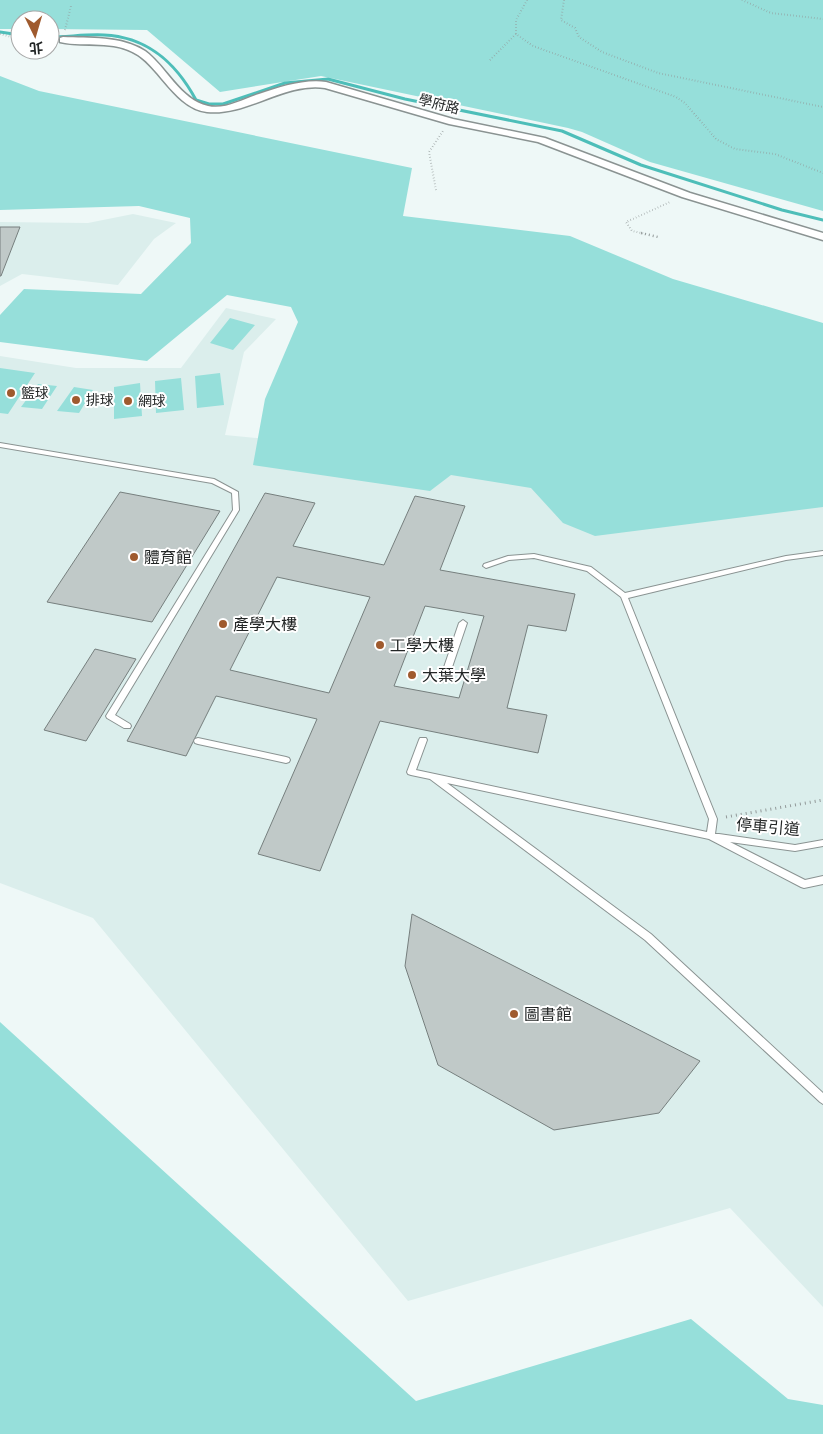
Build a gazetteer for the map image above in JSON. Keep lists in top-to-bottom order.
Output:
{
  "streets": {
    "street": ["學府路"],
    "lane": ["停車引道"]
  },
  "places": [
    "籃球",
    "排球",
    "網球",
    "體育館",
    "產學大樓",
    "工學大樓",
    "大葉大學",
    "圖書館"
  ],
  "north": "bottom"
}
